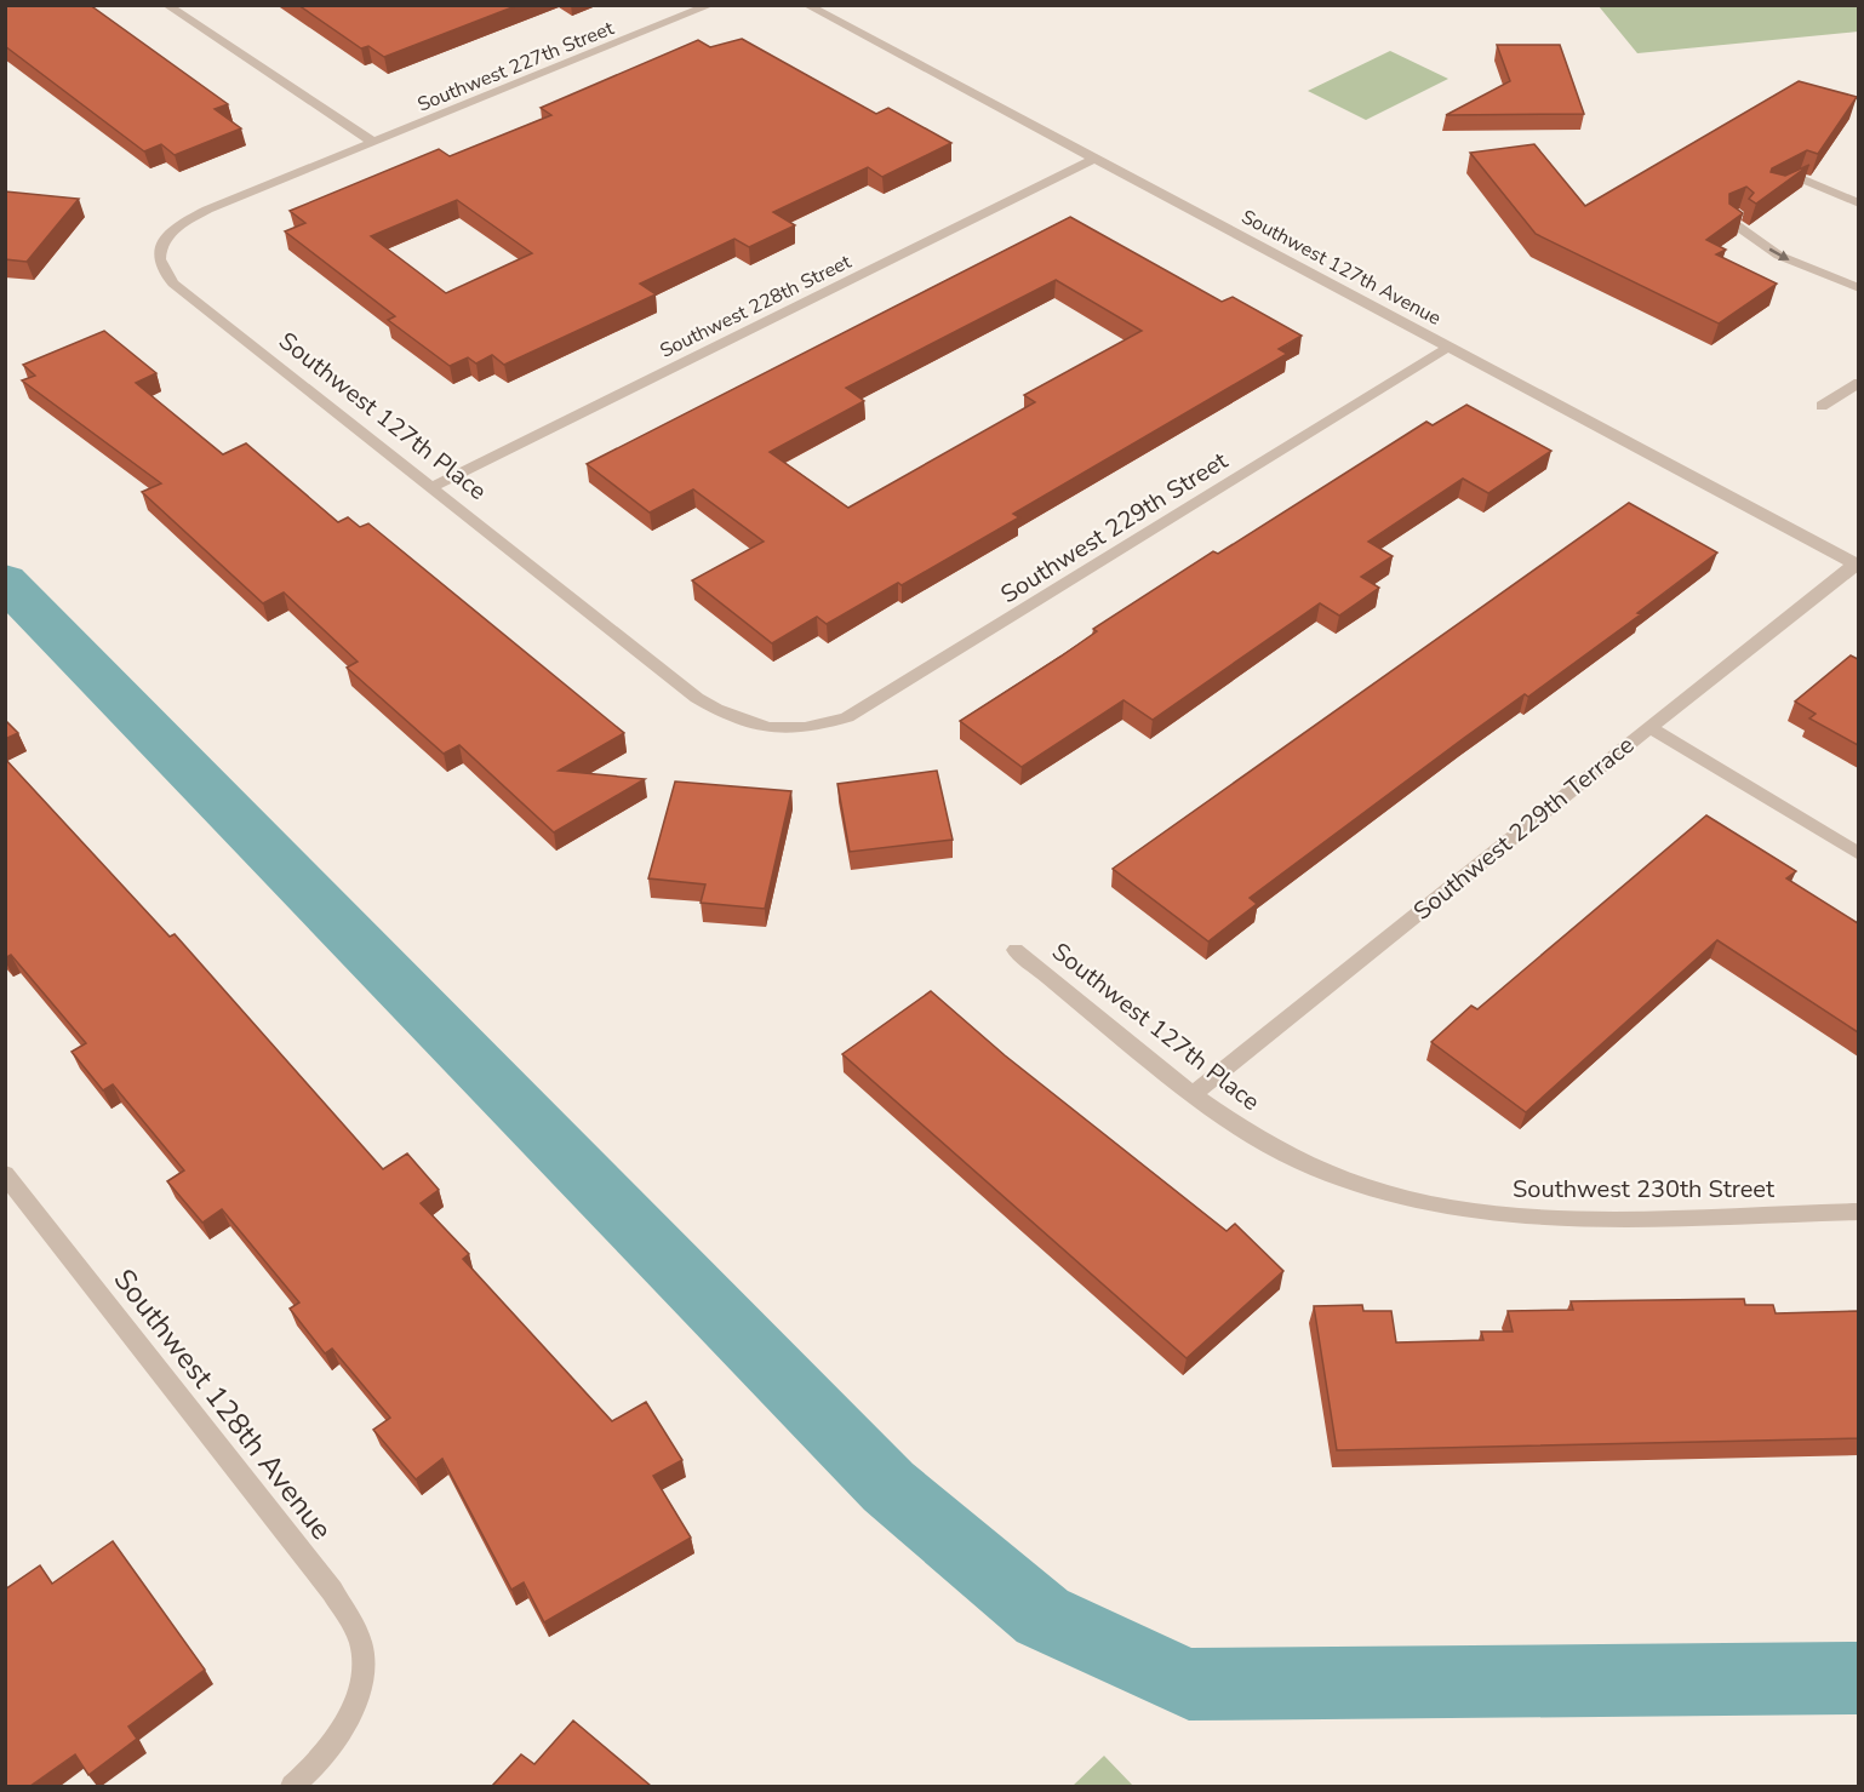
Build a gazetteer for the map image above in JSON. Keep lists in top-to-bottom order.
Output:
{
  "streets": {
    "street": [
      "Southwest 227th Street",
      "Southwest 127th Avenue",
      "Southwest 228th Street",
      "Southwest 127th Place",
      "Southwest 229th Street",
      "Southwest 229th Terrace",
      "Southwest 230th Street",
      "Southwest 128th Avenue"
    ]
  },
  "crossings": [
    ["Southwest 227th Street", "Southwest 127th Place"],
    ["Southwest 127th Avenue", "Southwest 228th Street"],
    ["Southwest 127th Avenue", "Southwest 229th Street"],
    ["Southwest 127th Avenue", "Southwest 229th Terrace"],
    ["Southwest 228th Street", "Southwest 127th Place"],
    ["Southwest 127th Place", "Southwest 229th Street"],
    ["Southwest 127th Place", "Southwest 229th Terrace"],
    ["Southwest 127th Place", "Southwest 230th Street"]
  ]
}
